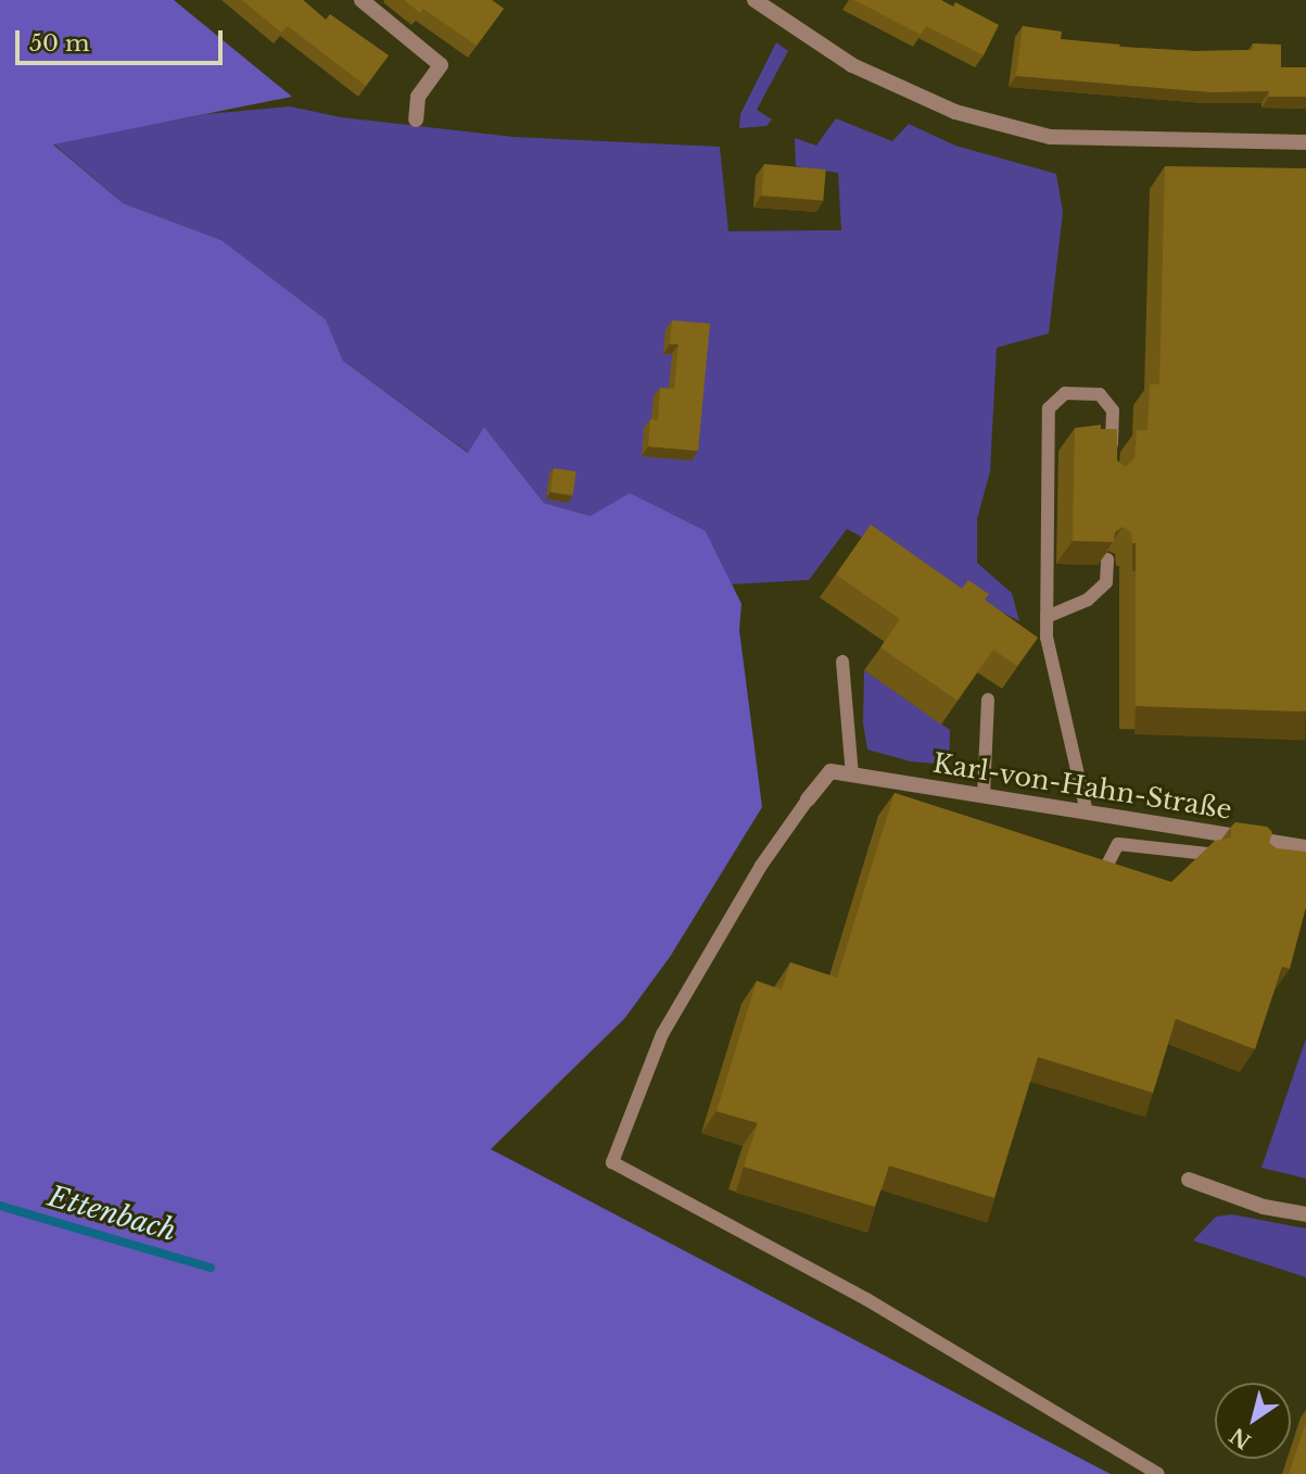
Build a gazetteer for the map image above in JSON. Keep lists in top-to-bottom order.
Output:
{
  "streets": {
    "street": ["Karl-von-Hahn-Straße"]
  },
  "water": ["Ettenbach"],
  "scale_bar": "50 m",
  "north": "bottom left"
}
